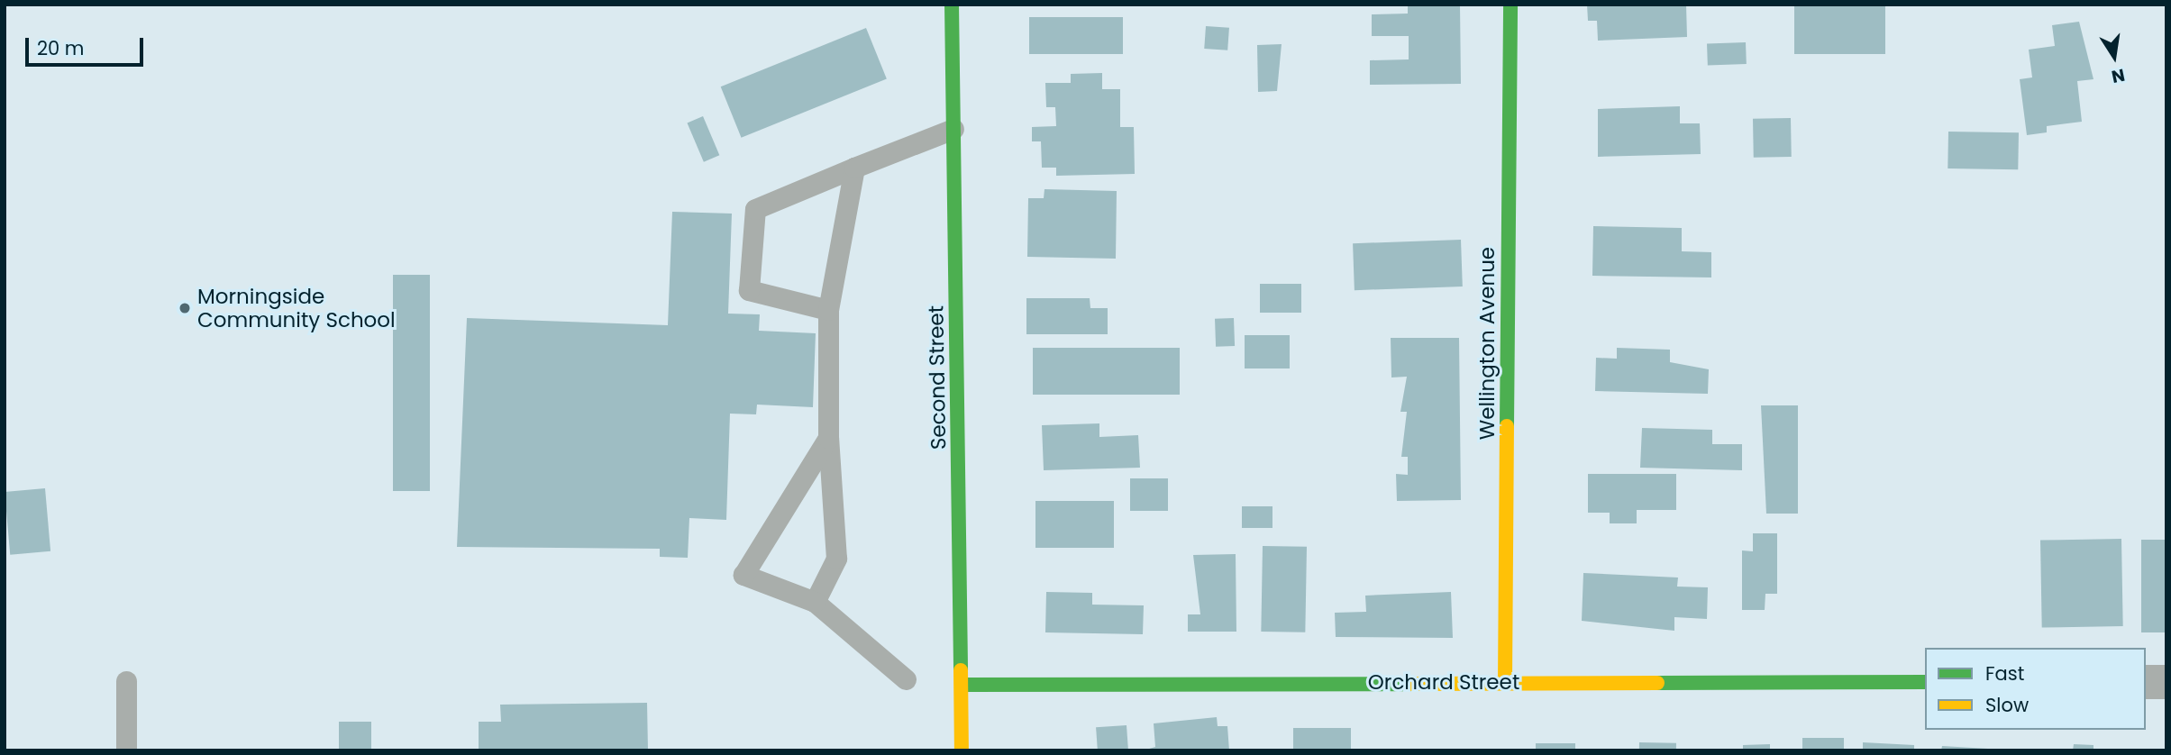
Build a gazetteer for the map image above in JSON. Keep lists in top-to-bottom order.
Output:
{
  "streets": {
    "street": ["Wellington Avenue", "Second Street", "Orchard Street"]
  },
  "crossings": [
    ["Wellington Avenue", "Orchard Street"],
    ["Second Street", "Orchard Street"]
  ],
  "places": ["Morningside Community School"],
  "legend": ["Fast", "Slow"],
  "scale_bar": "20 m",
  "north": "bottom"
}
